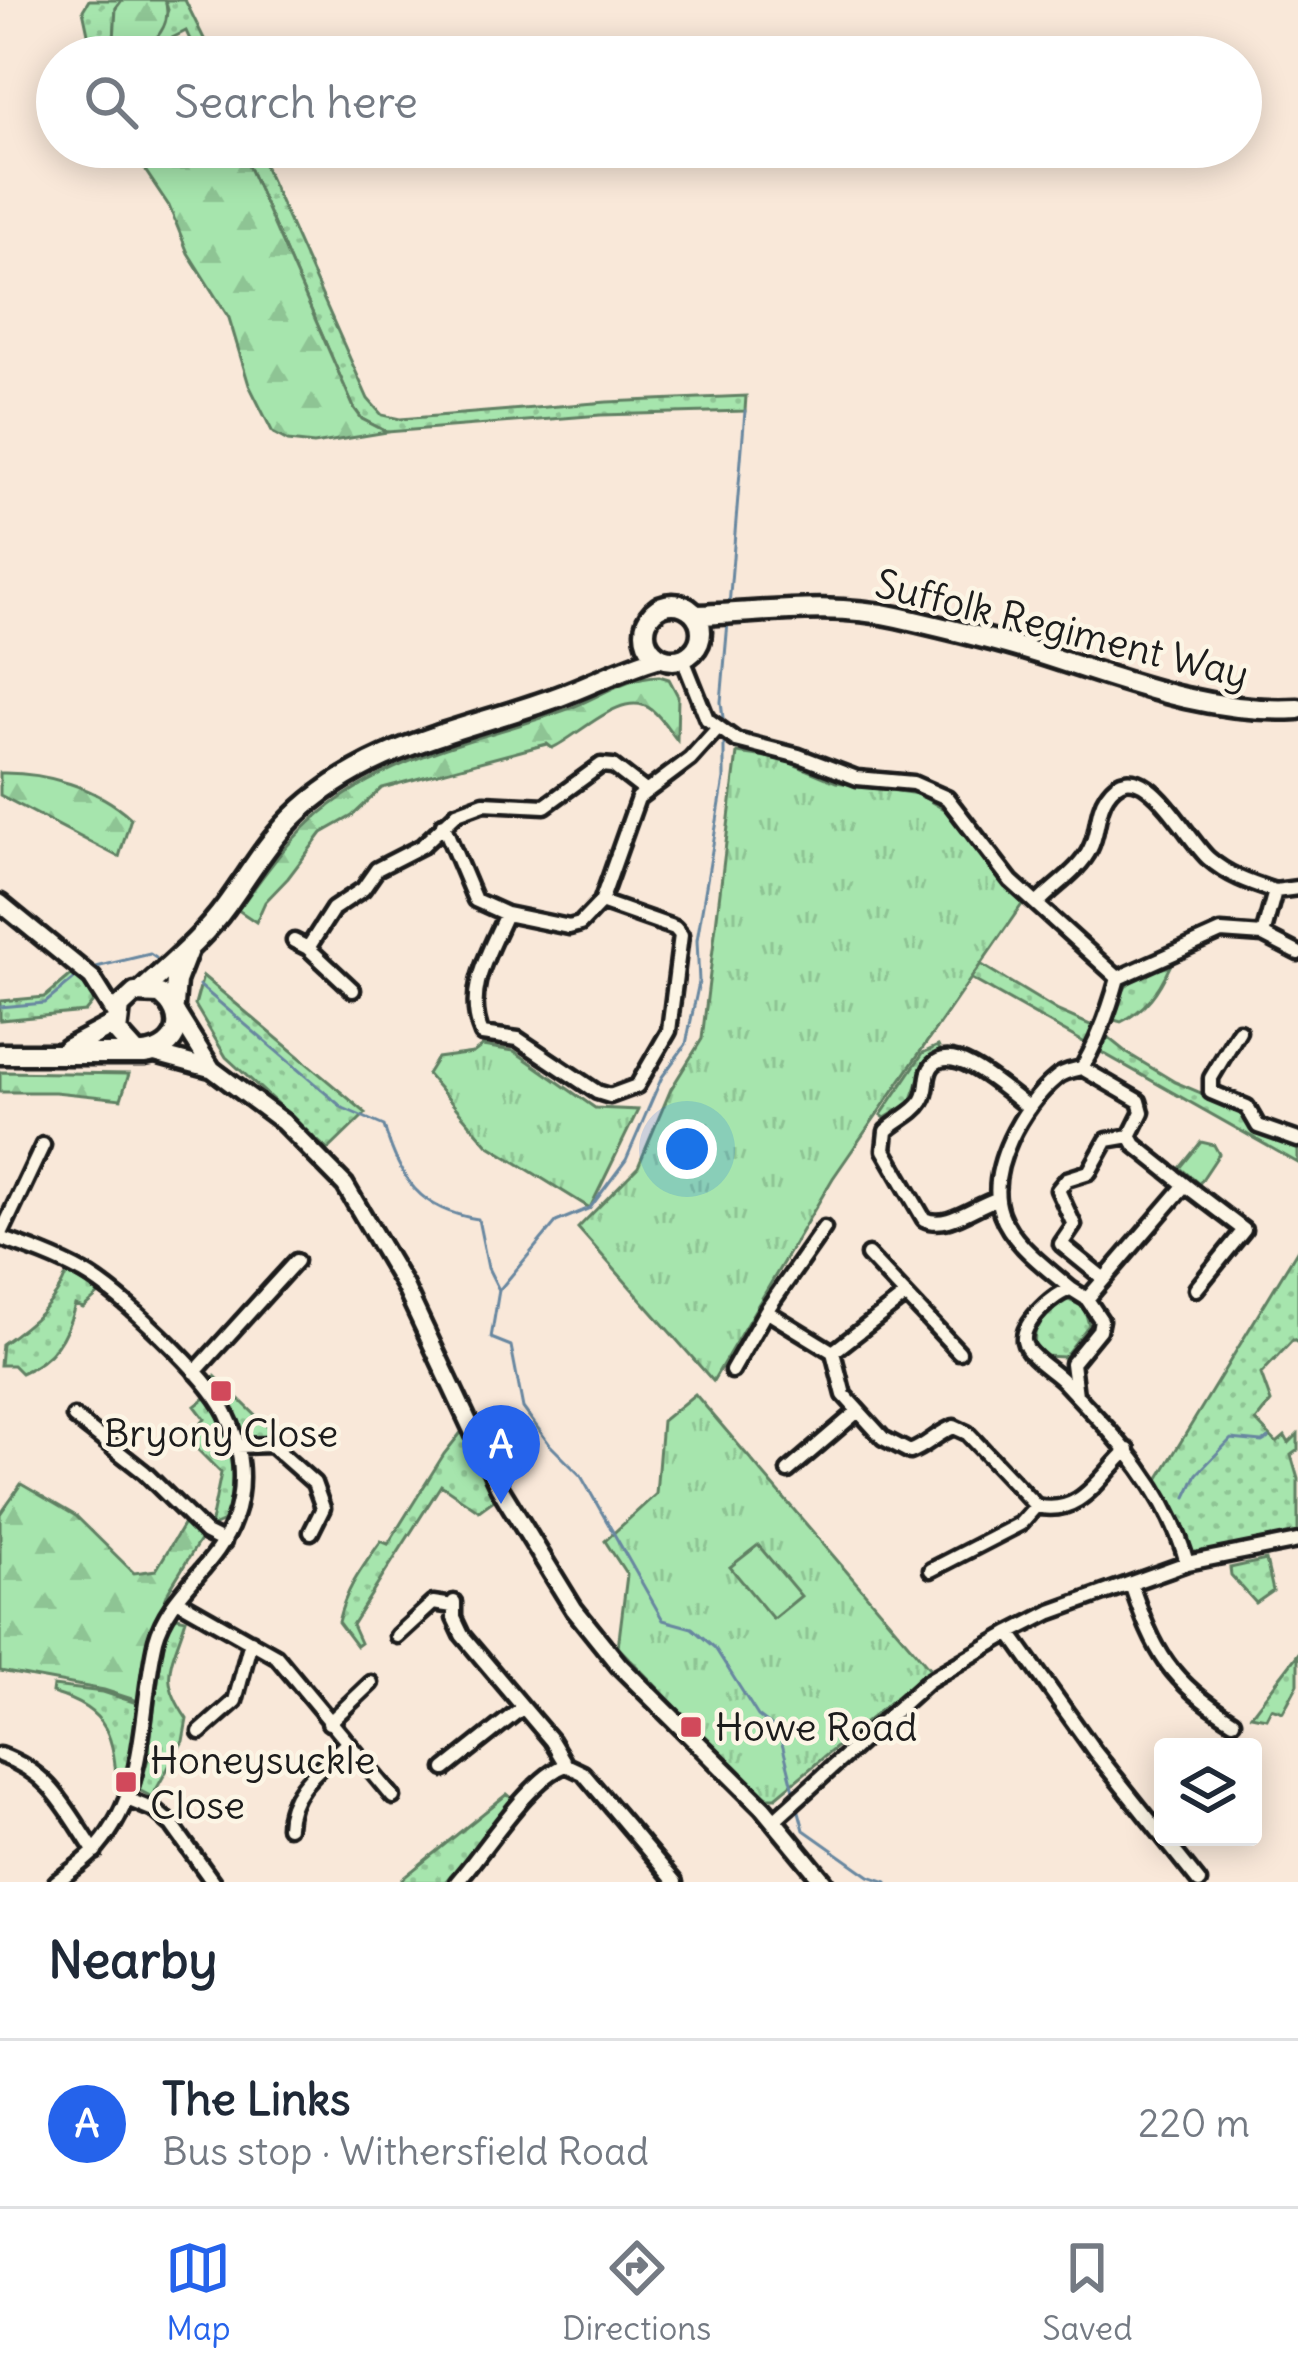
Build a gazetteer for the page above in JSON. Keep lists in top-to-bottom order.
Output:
{
  "streets": {
    "main road": ["Suffolk Regiment Way"]
  },
  "places": {
    "transit": ["Bryony Close", "Howe Road", "Honeysuckle Close"]
  },
  "page": {
    "search": "Search here",
    "pins": "A",
    "heading": "Nearby",
    "list": [
      {
        "mark": "A",
        "name": "The Links",
        "note": "Bus stop · Withersfield Road",
        "value": "220 m"
      }
    ],
    "nav": ["Map", "Directions", "Saved"]
  }
}
